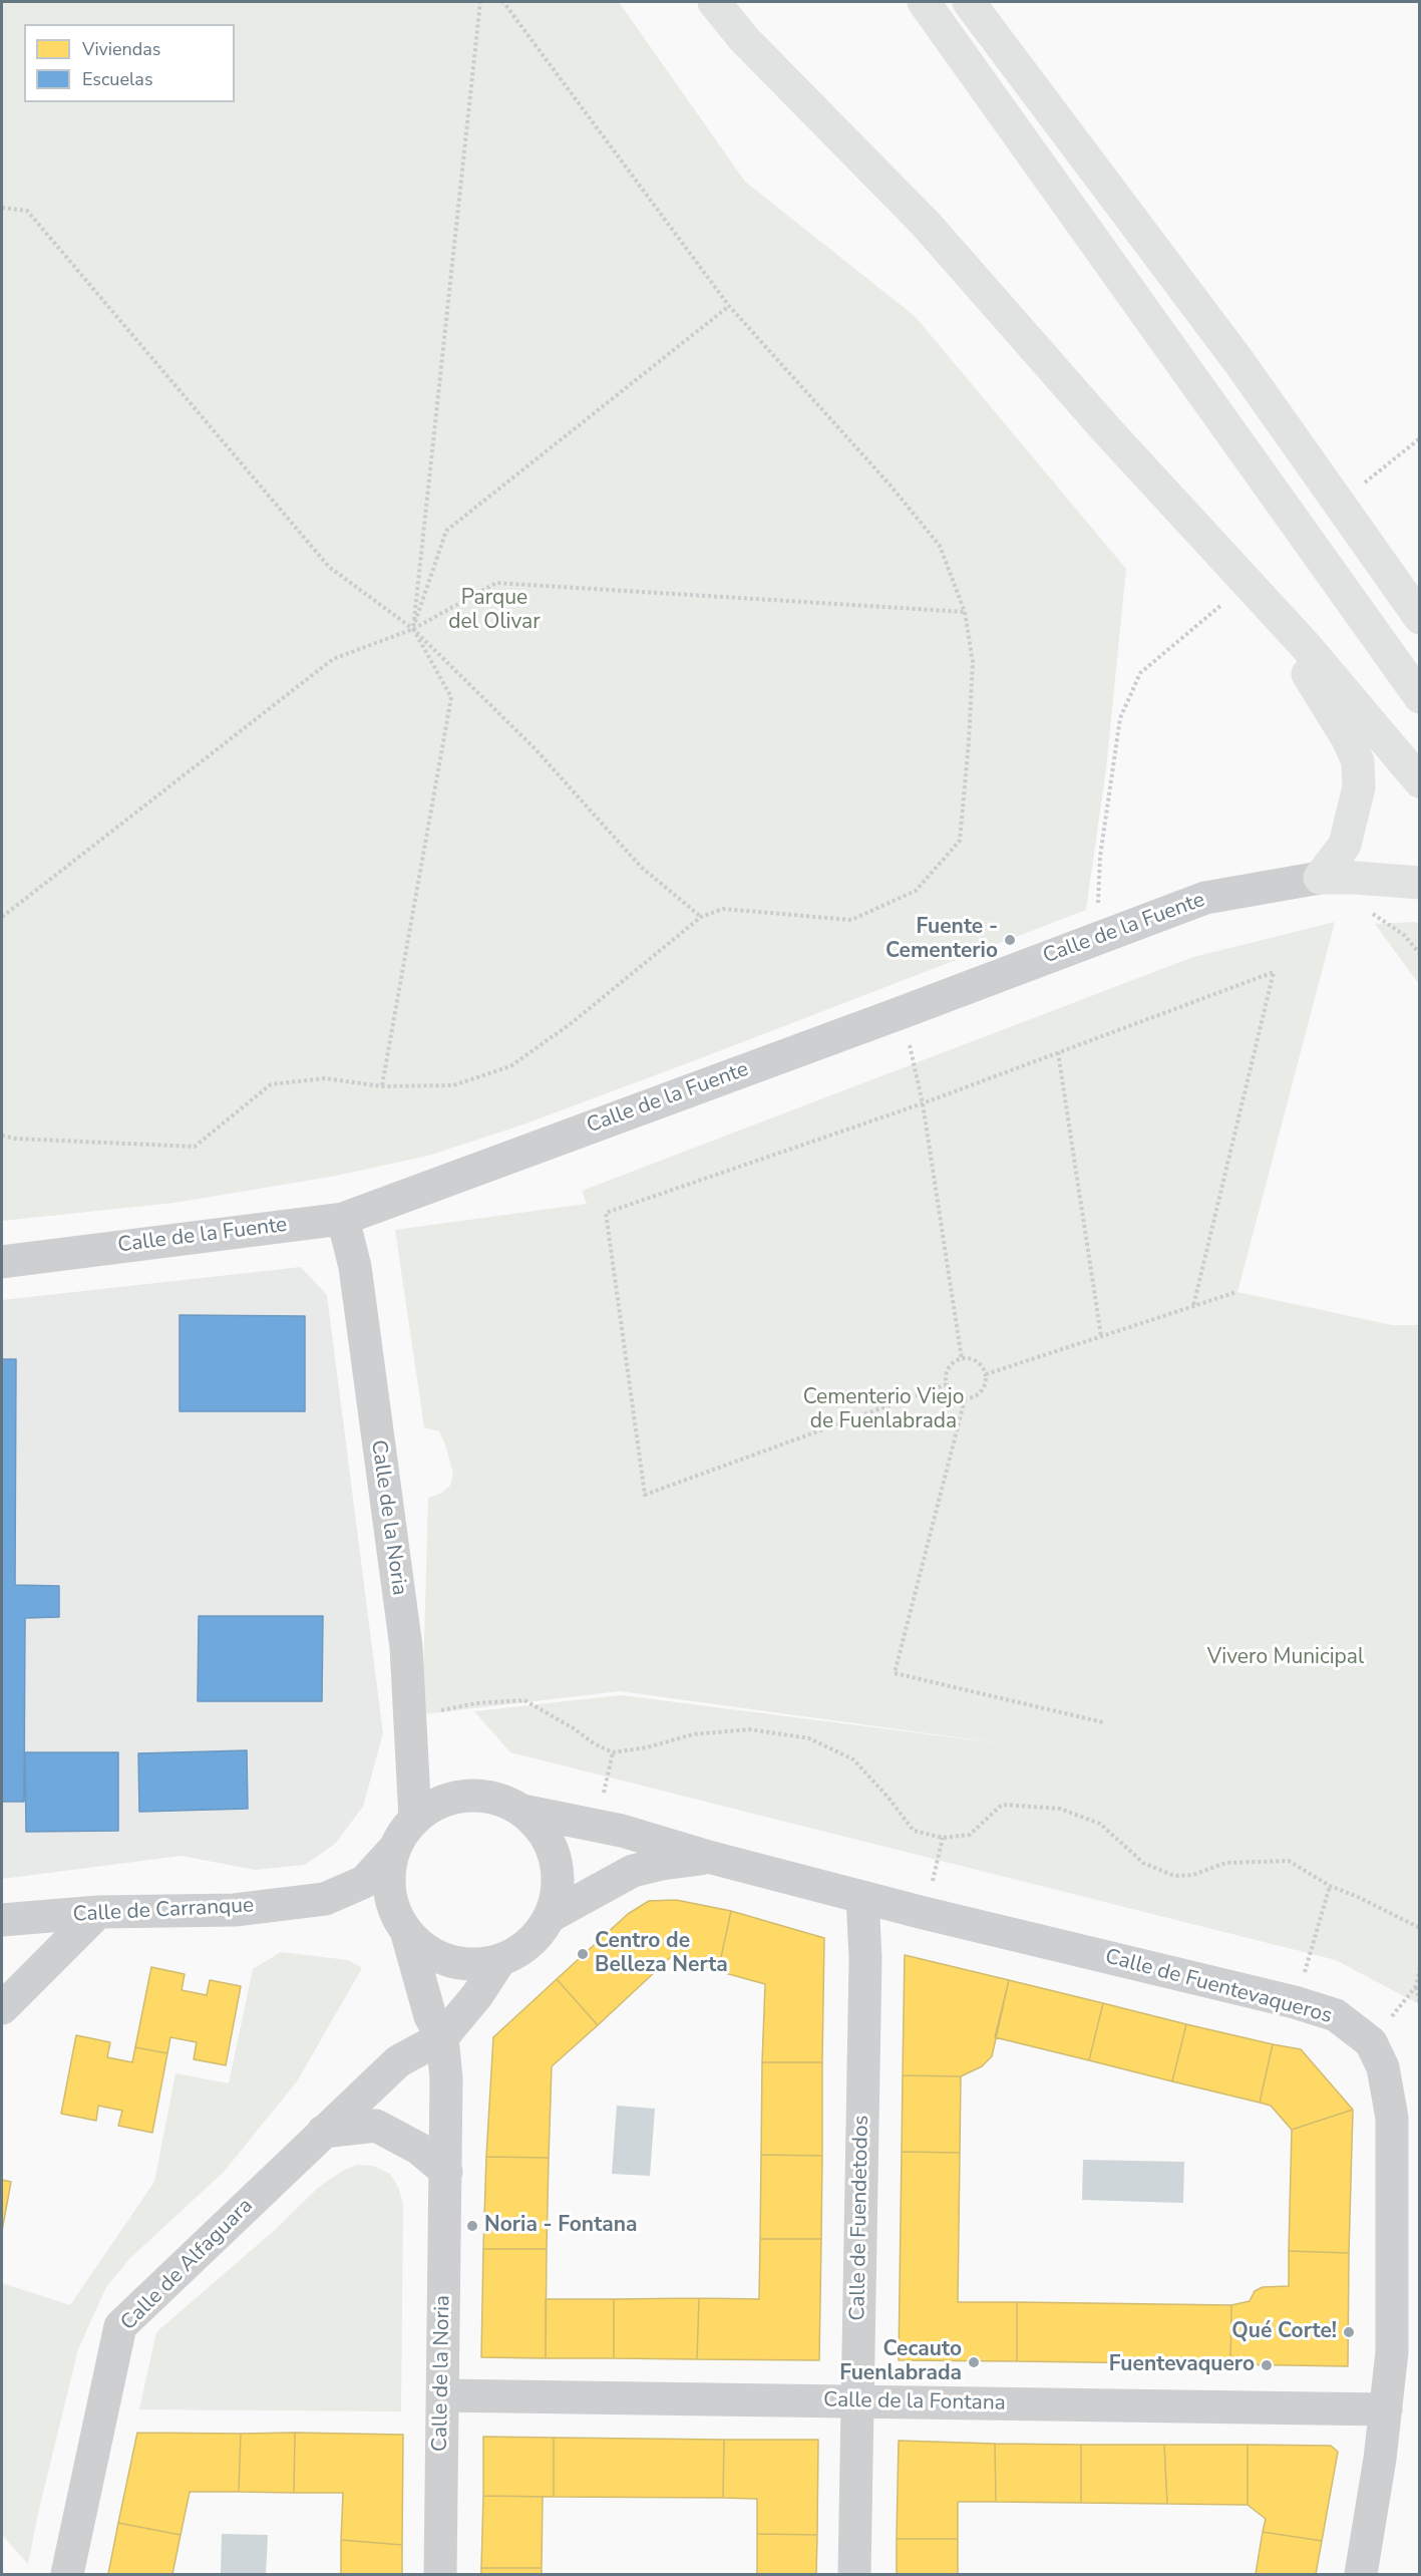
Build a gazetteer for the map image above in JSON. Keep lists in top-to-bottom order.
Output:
{
  "streets": {
    "street": [
      "Calle de la Fuente",
      "Calle de la Noria",
      "Calle de Carranque",
      "Calle de Fuentevaqueros",
      "Calle de Fuendetodos",
      "Calle de Alfaguara",
      "Calle de la Fontana"
    ]
  },
  "crossings": [
    ["Calle de la Fuente", "Calle de la Noria"],
    ["Calle de la Noria", "Calle de Carranque"],
    ["Calle de la Noria", "Calle de Fuentevaqueros"],
    ["Calle de la Noria", "Calle de Alfaguara"],
    ["Calle de la Noria", "Calle de la Fontana"],
    ["Calle de Carranque", "Calle de Fuentevaqueros"],
    ["Calle de Fuentevaqueros", "Calle de Fuendetodos"],
    ["Calle de Fuentevaqueros", "Calle de la Fontana"],
    ["Calle de Fuendetodos", "Calle de la Fontana"]
  ],
  "parks": ["Parque del Olivar", "Cementerio Viejo de Fuenlabrada", "Vivero Municipal"],
  "places": [
    "Fuente - Cementerio",
    "Centro de Belleza Nerta",
    "Noria - Fontana",
    "Qué Corte!",
    "Cecauto Fuenlabrada",
    "Fuentevaquero"
  ],
  "legend": ["Viviendas", "Escuelas"]
}
